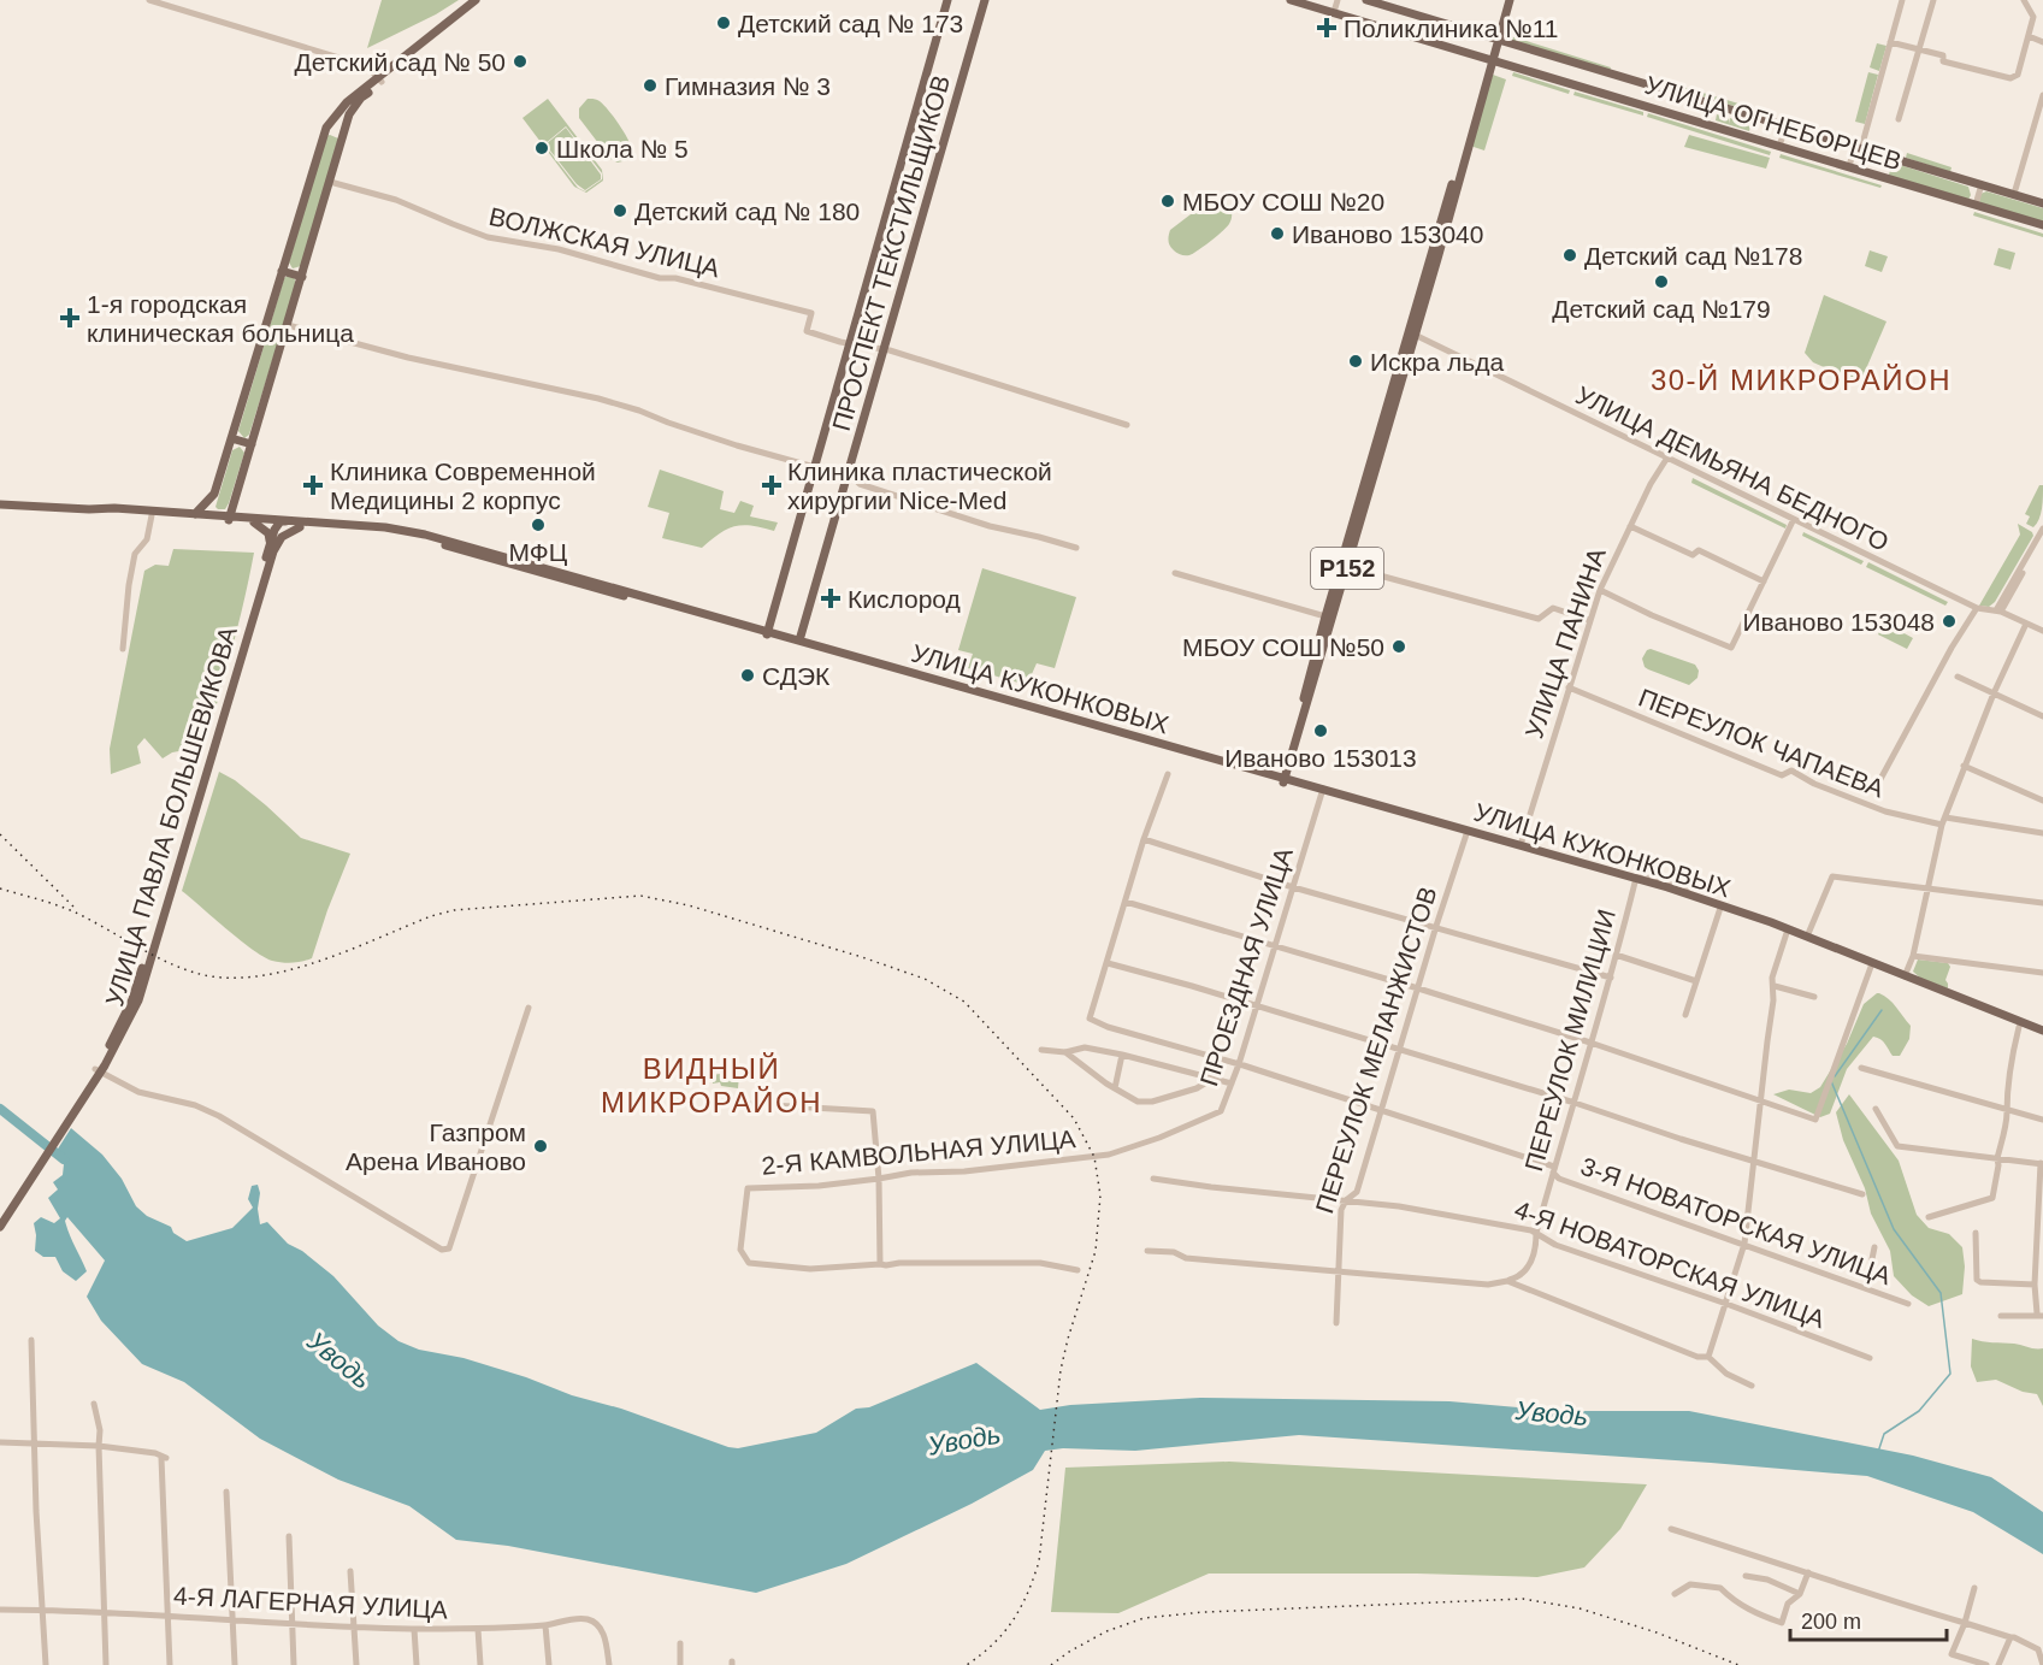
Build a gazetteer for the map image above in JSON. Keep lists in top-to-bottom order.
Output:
{
  "streets": {
    "main road": [
      "УЛИЦА ОГНЕБОРЦЕВ",
      "ПРОСПЕКТ ТЕКСТИЛЬЩИКОВ",
      "Р152",
      "УЛИЦА КУКОНКОВЫХ",
      "УЛИЦА ПАВЛА БОЛЬШЕВИКОВА"
    ],
    "street": [
      "ВОЛЖСКАЯ УЛИЦА",
      "УЛИЦА ДЕМЬЯНА БЕДНОГО",
      "УЛИЦА ПАНИНА",
      "ПЕРЕУЛОК ЧАПАЕВА",
      "ПРОЕЗДНАЯ УЛИЦА",
      "ПЕРЕУЛОК МИЛИЦИИ",
      "ПЕРЕУЛОК МЕЛАНЖИСТОВ",
      "2-Я КАМВОЛЬНАЯ УЛИЦА",
      "3-Я НОВАТОРСКАЯ УЛИЦА",
      "4-Я НОВАТОРСКАЯ УЛИЦА",
      "4-Я ЛАГЕРНАЯ УЛИЦА"
    ]
  },
  "crossings": [
    ["УЛИЦА ОГНЕБОРЦЕВ", "Р152"],
    ["ВОЛЖСКАЯ УЛИЦА", "ПРОСПЕКТ ТЕКСТИЛЬЩИКОВ"],
    ["ПРОСПЕКТ ТЕКСТИЛЬЩИКОВ", "УЛИЦА КУКОНКОВЫХ"],
    ["УЛИЦА ДЕМЬЯНА БЕДНОГО", "Р152"],
    ["УЛИЦА ДЕМЬЯНА БЕДНОГО", "УЛИЦА ПАНИНА"],
    ["Р152", "УЛИЦА КУКОНКОВЫХ"],
    ["УЛИЦА ПАНИНА", "УЛИЦА КУКОНКОВЫХ"],
    ["УЛИЦА ПАНИНА", "ПЕРЕУЛОК ЧАПАЕВА"],
    ["УЛИЦА КУКОНКОВЫХ", "УЛИЦА ПАВЛА БОЛЬШЕВИКОВА"],
    ["УЛИЦА КУКОНКОВЫХ", "ПРОЕЗДНАЯ УЛИЦА"],
    ["УЛИЦА КУКОНКОВЫХ", "ПЕРЕУЛОК МИЛИЦИИ"],
    ["УЛИЦА КУКОНКОВЫХ", "ПЕРЕУЛОК МЕЛАНЖИСТОВ"],
    ["ПРОЕЗДНАЯ УЛИЦА", "2-Я КАМВОЛЬНАЯ УЛИЦА"],
    ["ПРОЕЗДНАЯ УЛИЦА", "3-Я НОВАТОРСКАЯ УЛИЦА"],
    ["ПЕРЕУЛОК МИЛИЦИИ", "3-Я НОВАТОРСКАЯ УЛИЦА"],
    ["ПЕРЕУЛОК МИЛИЦИИ", "4-Я НОВАТОРСКАЯ УЛИЦА"],
    ["ПЕРЕУЛОК МЕЛАНЖИСТОВ", "3-Я НОВАТОРСКАЯ УЛИЦА"],
    ["ПЕРЕУЛОК МЕЛАНЖИСТОВ", "4-Я НОВАТОРСКАЯ УЛИЦА"]
  ],
  "districts": ["30-Й МИКРОРАЙОН", "ВИДНЫЙ МИКРОРАЙОН"],
  "water": ["Уводь"],
  "places": {
    "other": [
      "Детский сад № 173",
      "Детский сад № 50",
      "Гимназия № 3",
      "Школа № 5",
      "МБОУ СОШ №20",
      "Детский сад № 180",
      "Иваново 153040",
      "Детский сад №178",
      "Детский сад №179",
      "Искра льда",
      "МФЦ",
      "Иваново 153048",
      "МБОУ СОШ №50",
      "СДЭК",
      "Иваново 153013",
      "Газпром Арена Иваново"
    ],
    "health": [
      "Поликлиника №11",
      "1-я городская клиническая больница",
      "Клиника Современной Медицины 2 корпус",
      "Клиника пластической хирургии Nice-Med",
      "Кислород"
    ]
  },
  "scale_bar": "200 m"
}
